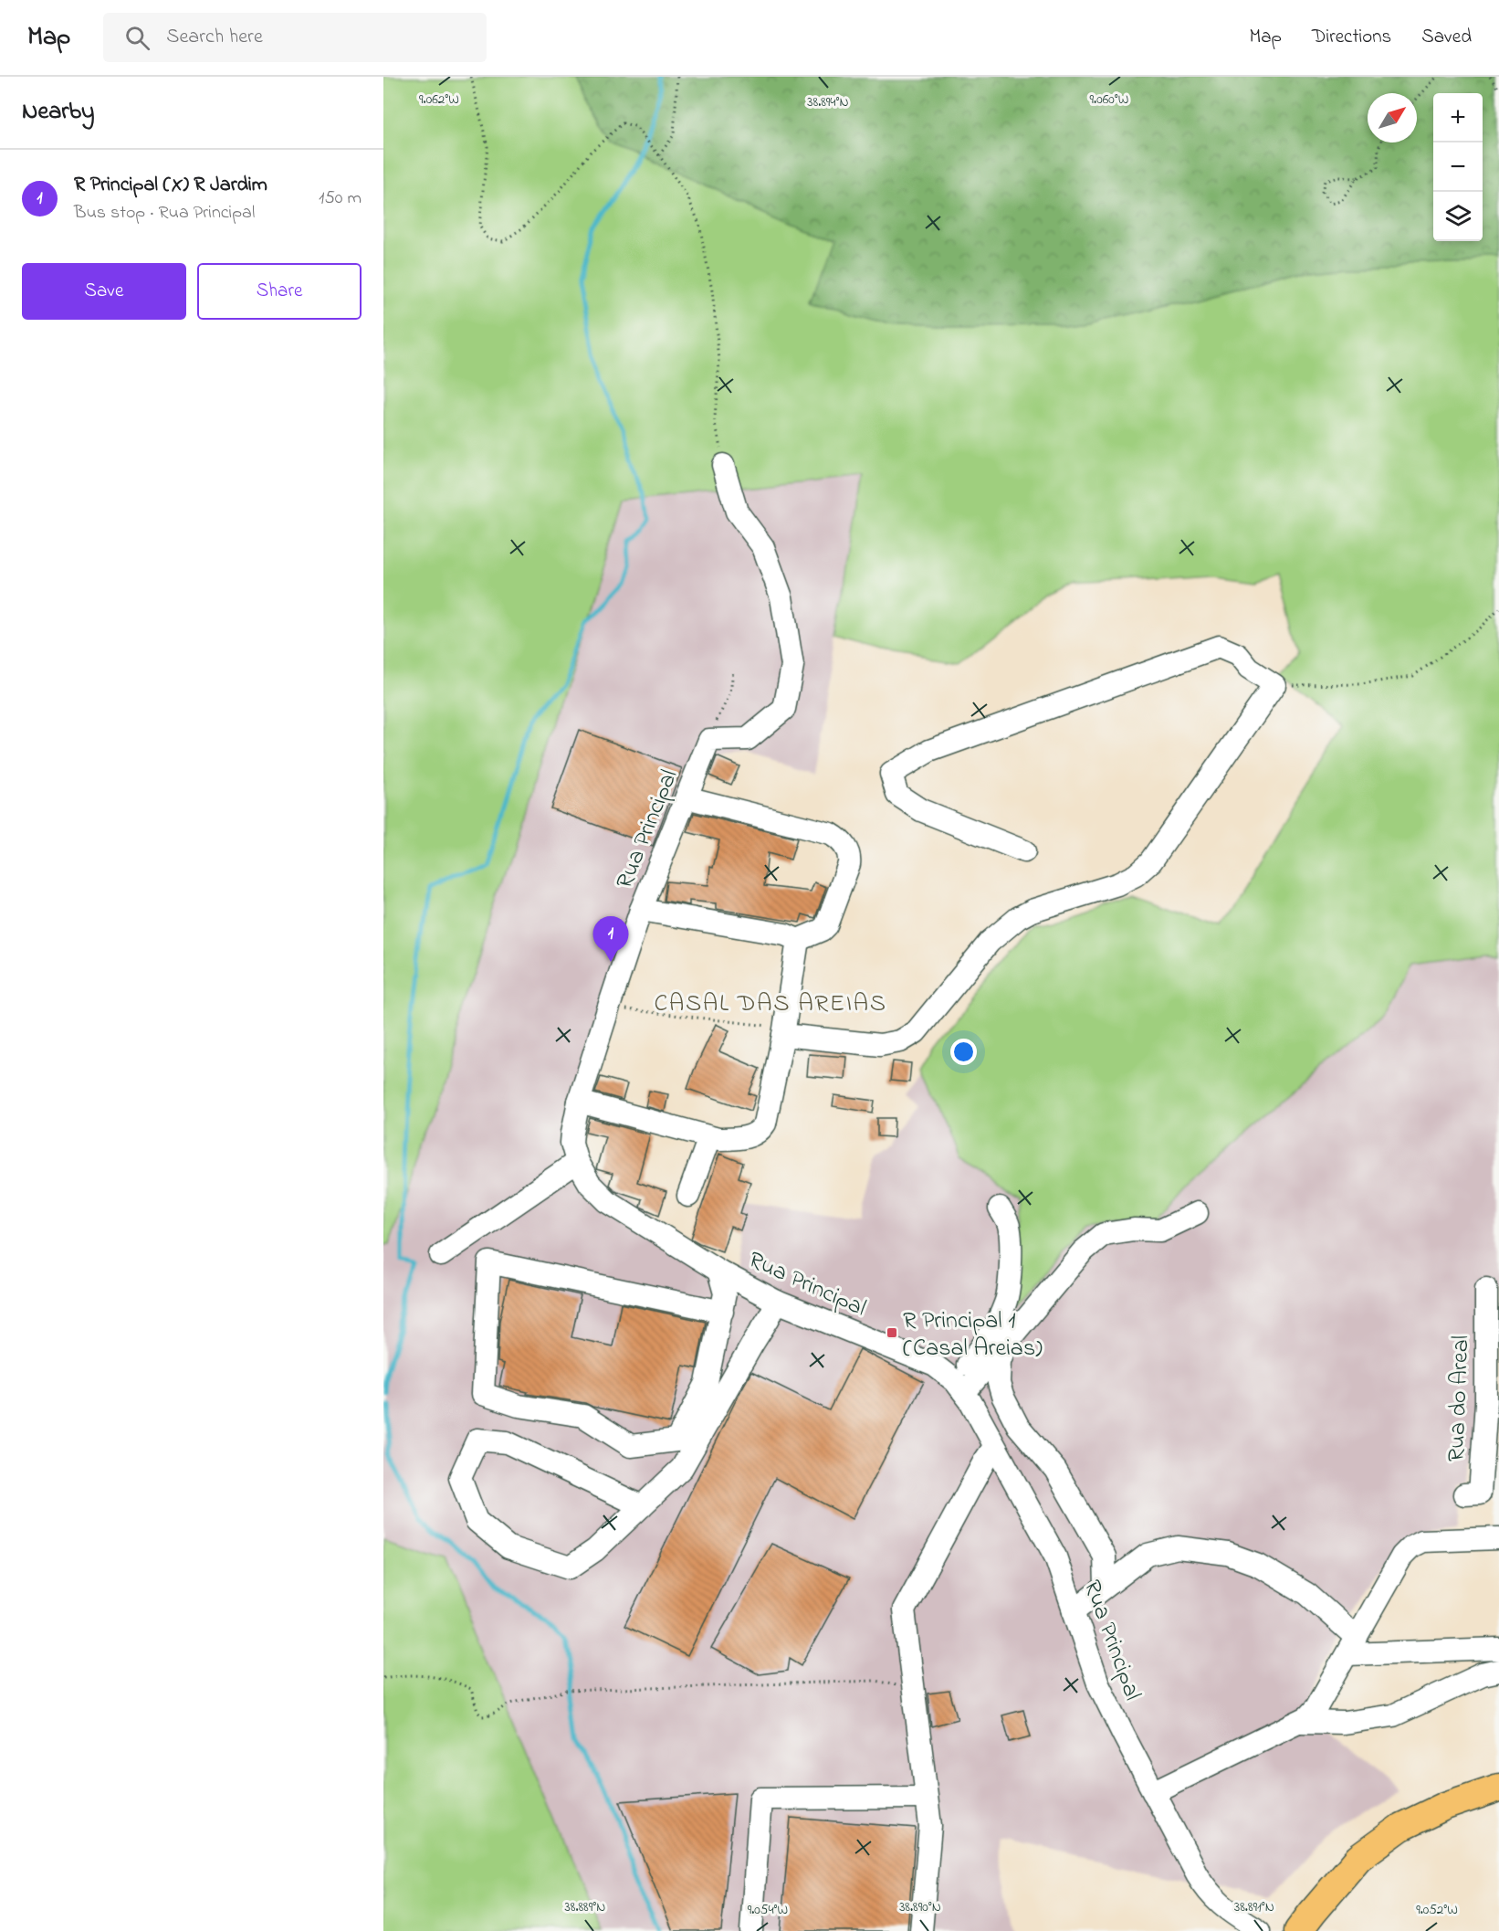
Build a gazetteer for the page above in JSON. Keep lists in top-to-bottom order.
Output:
{
  "streets": {
    "street": ["Rua Principal", "Rua do Areal"]
  },
  "districts": ["CASAL DAS AREIAS"],
  "places": {
    "transit": ["R Principal 1 (Casal Areias)"]
  },
  "north": "top right",
  "page": {
    "header": "Map",
    "search": "Search here",
    "nav": ["Map", "Directions", "Saved"],
    "heading": "Nearby",
    "map_buttons": ["+", "−"],
    "list": [
      {
        "mark": "1",
        "name": "R Principal (X) R Jardim",
        "note": "Bus stop · Rua Principal",
        "value": "150 m"
      }
    ],
    "buttons": ["Save", "Share"],
    "pins": "1"
  },
  "coordinates": [
    "9.062°W",
    "9.060°W",
    "38.894°N",
    "38.889°N",
    "38.890°N",
    "38.891°N",
    "9.054°W",
    "9.052°W"
  ]
}
